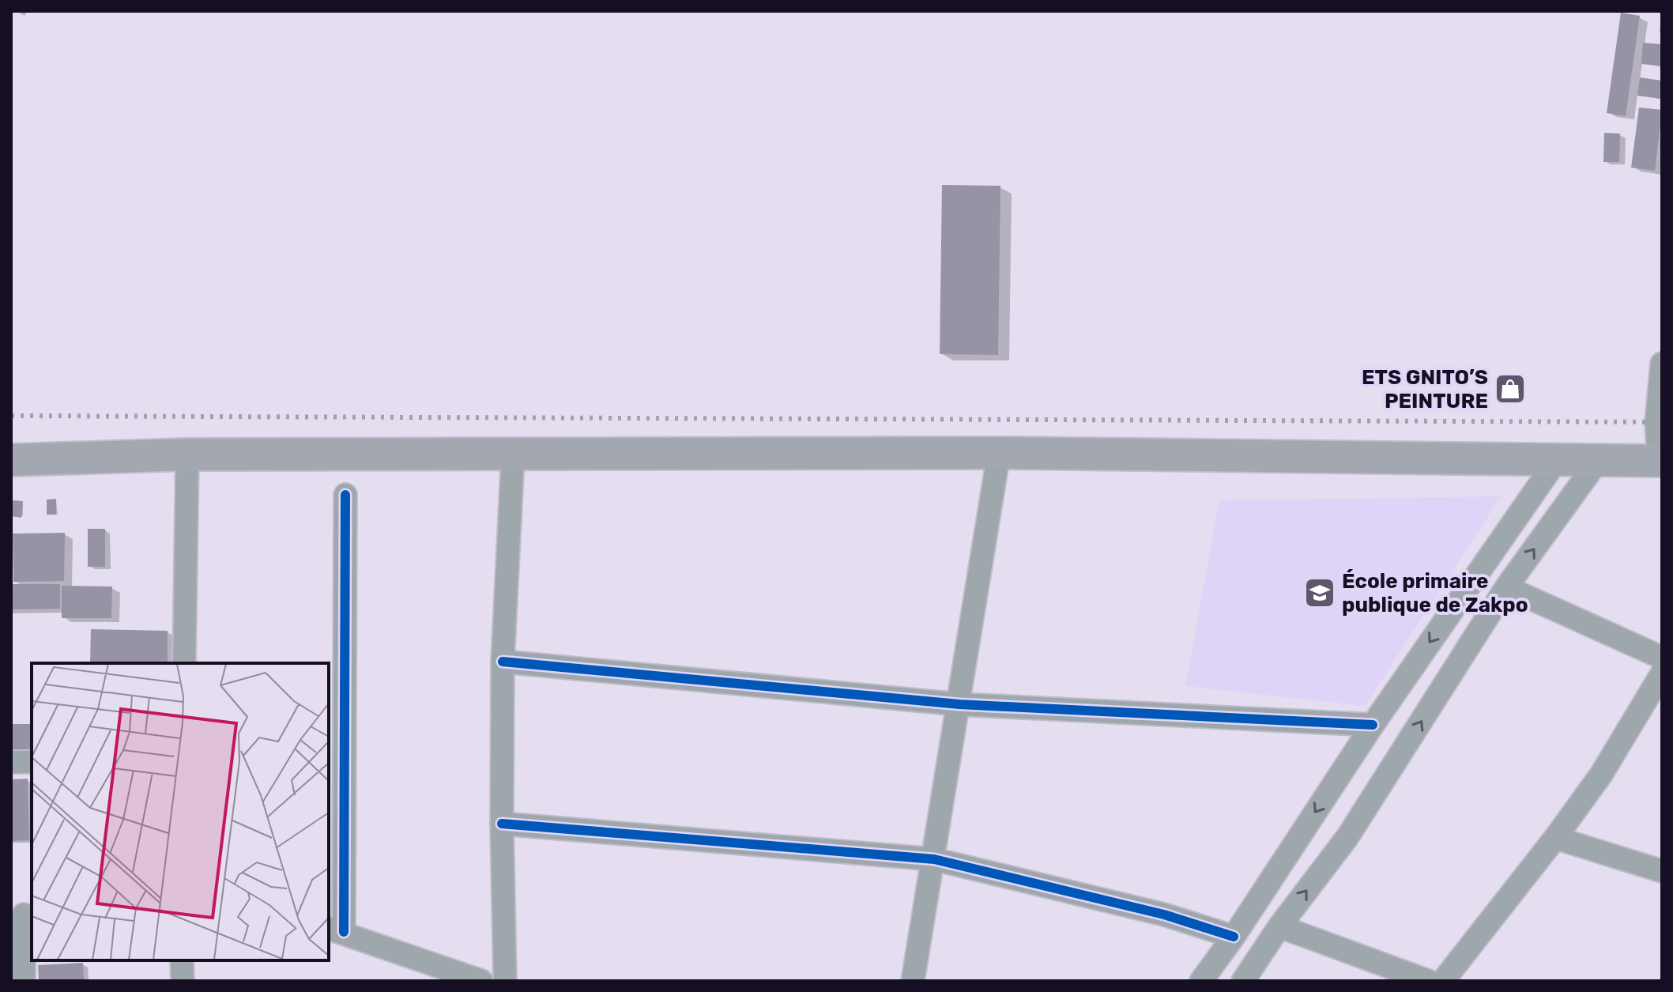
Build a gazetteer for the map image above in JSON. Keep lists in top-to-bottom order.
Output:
{
  "places": {
    "shop": ["ETS GNITO’S PEINTURE"],
    "school or university": ["École primaire publique de Zakpo"]
  }
}
